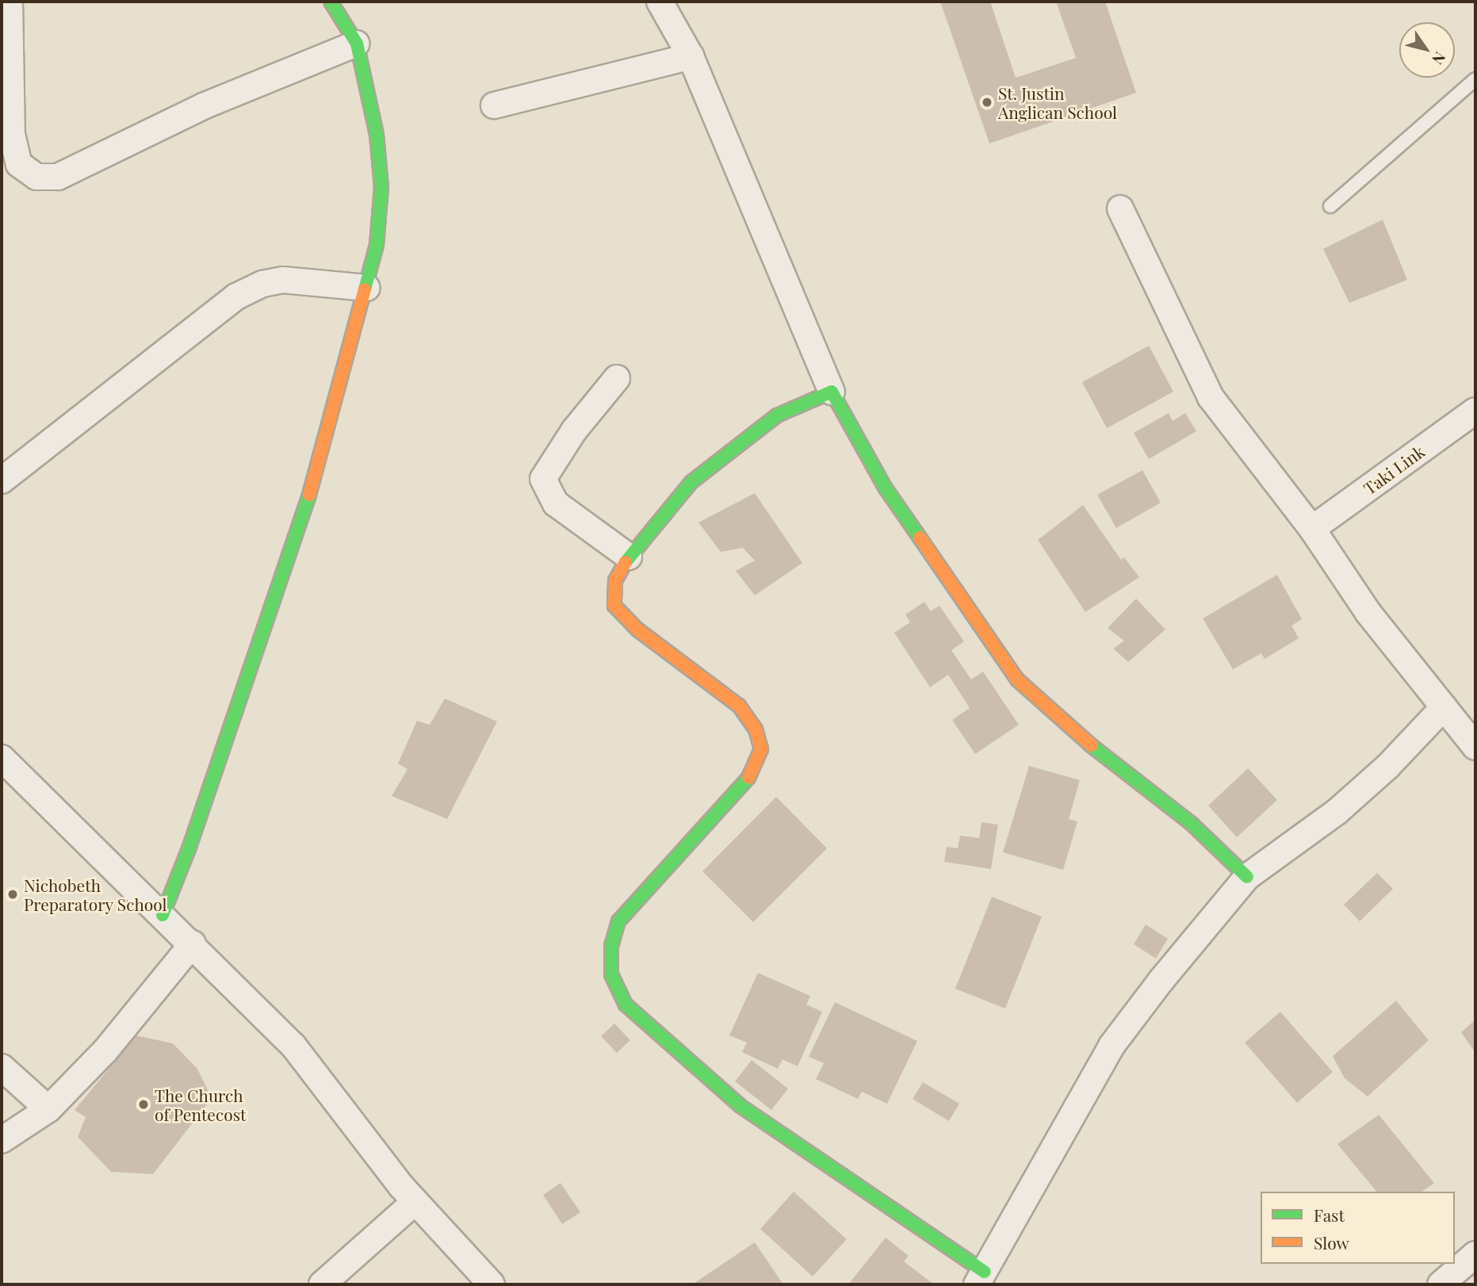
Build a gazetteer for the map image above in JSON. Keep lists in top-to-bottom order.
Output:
{
  "streets": {
    "street": ["Taki Link"]
  },
  "places": ["St. Justin Anglican School", "Nichobeth Preparatory School", "The Church of Pentecost"],
  "legend": ["Fast", "Slow"],
  "north": "bottom right"
}
